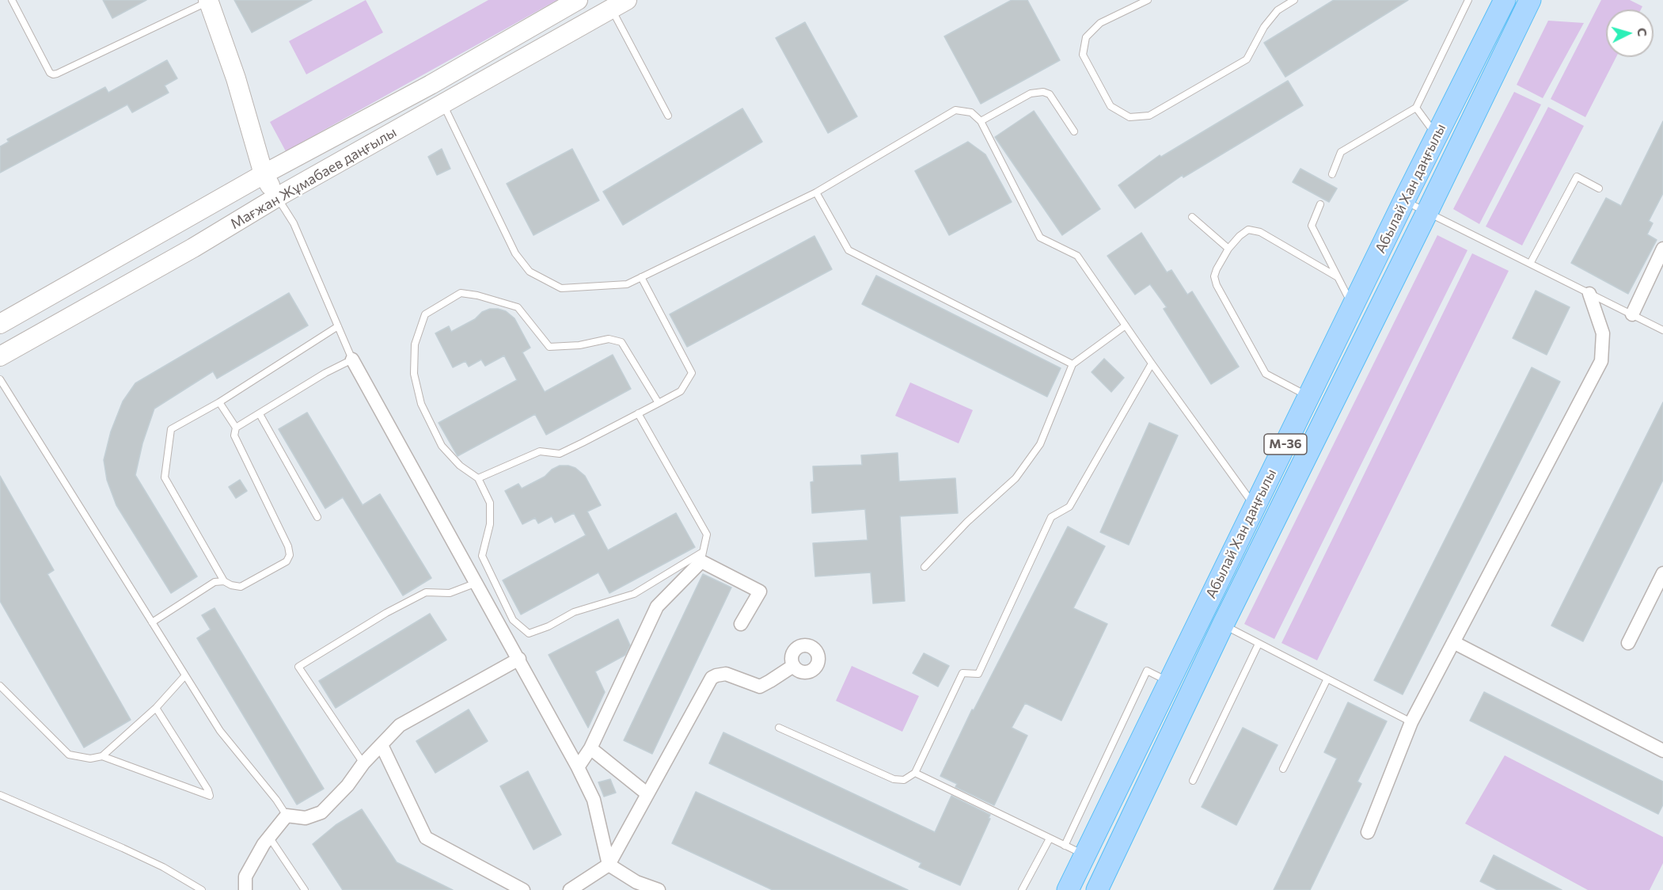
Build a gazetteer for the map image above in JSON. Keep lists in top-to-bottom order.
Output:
{
  "streets": {
    "main road": ["Мағжан Жұмабаев даңғылы", "Абылай Хан даңғылы", "M-36"]
  },
  "north": "right"
}
